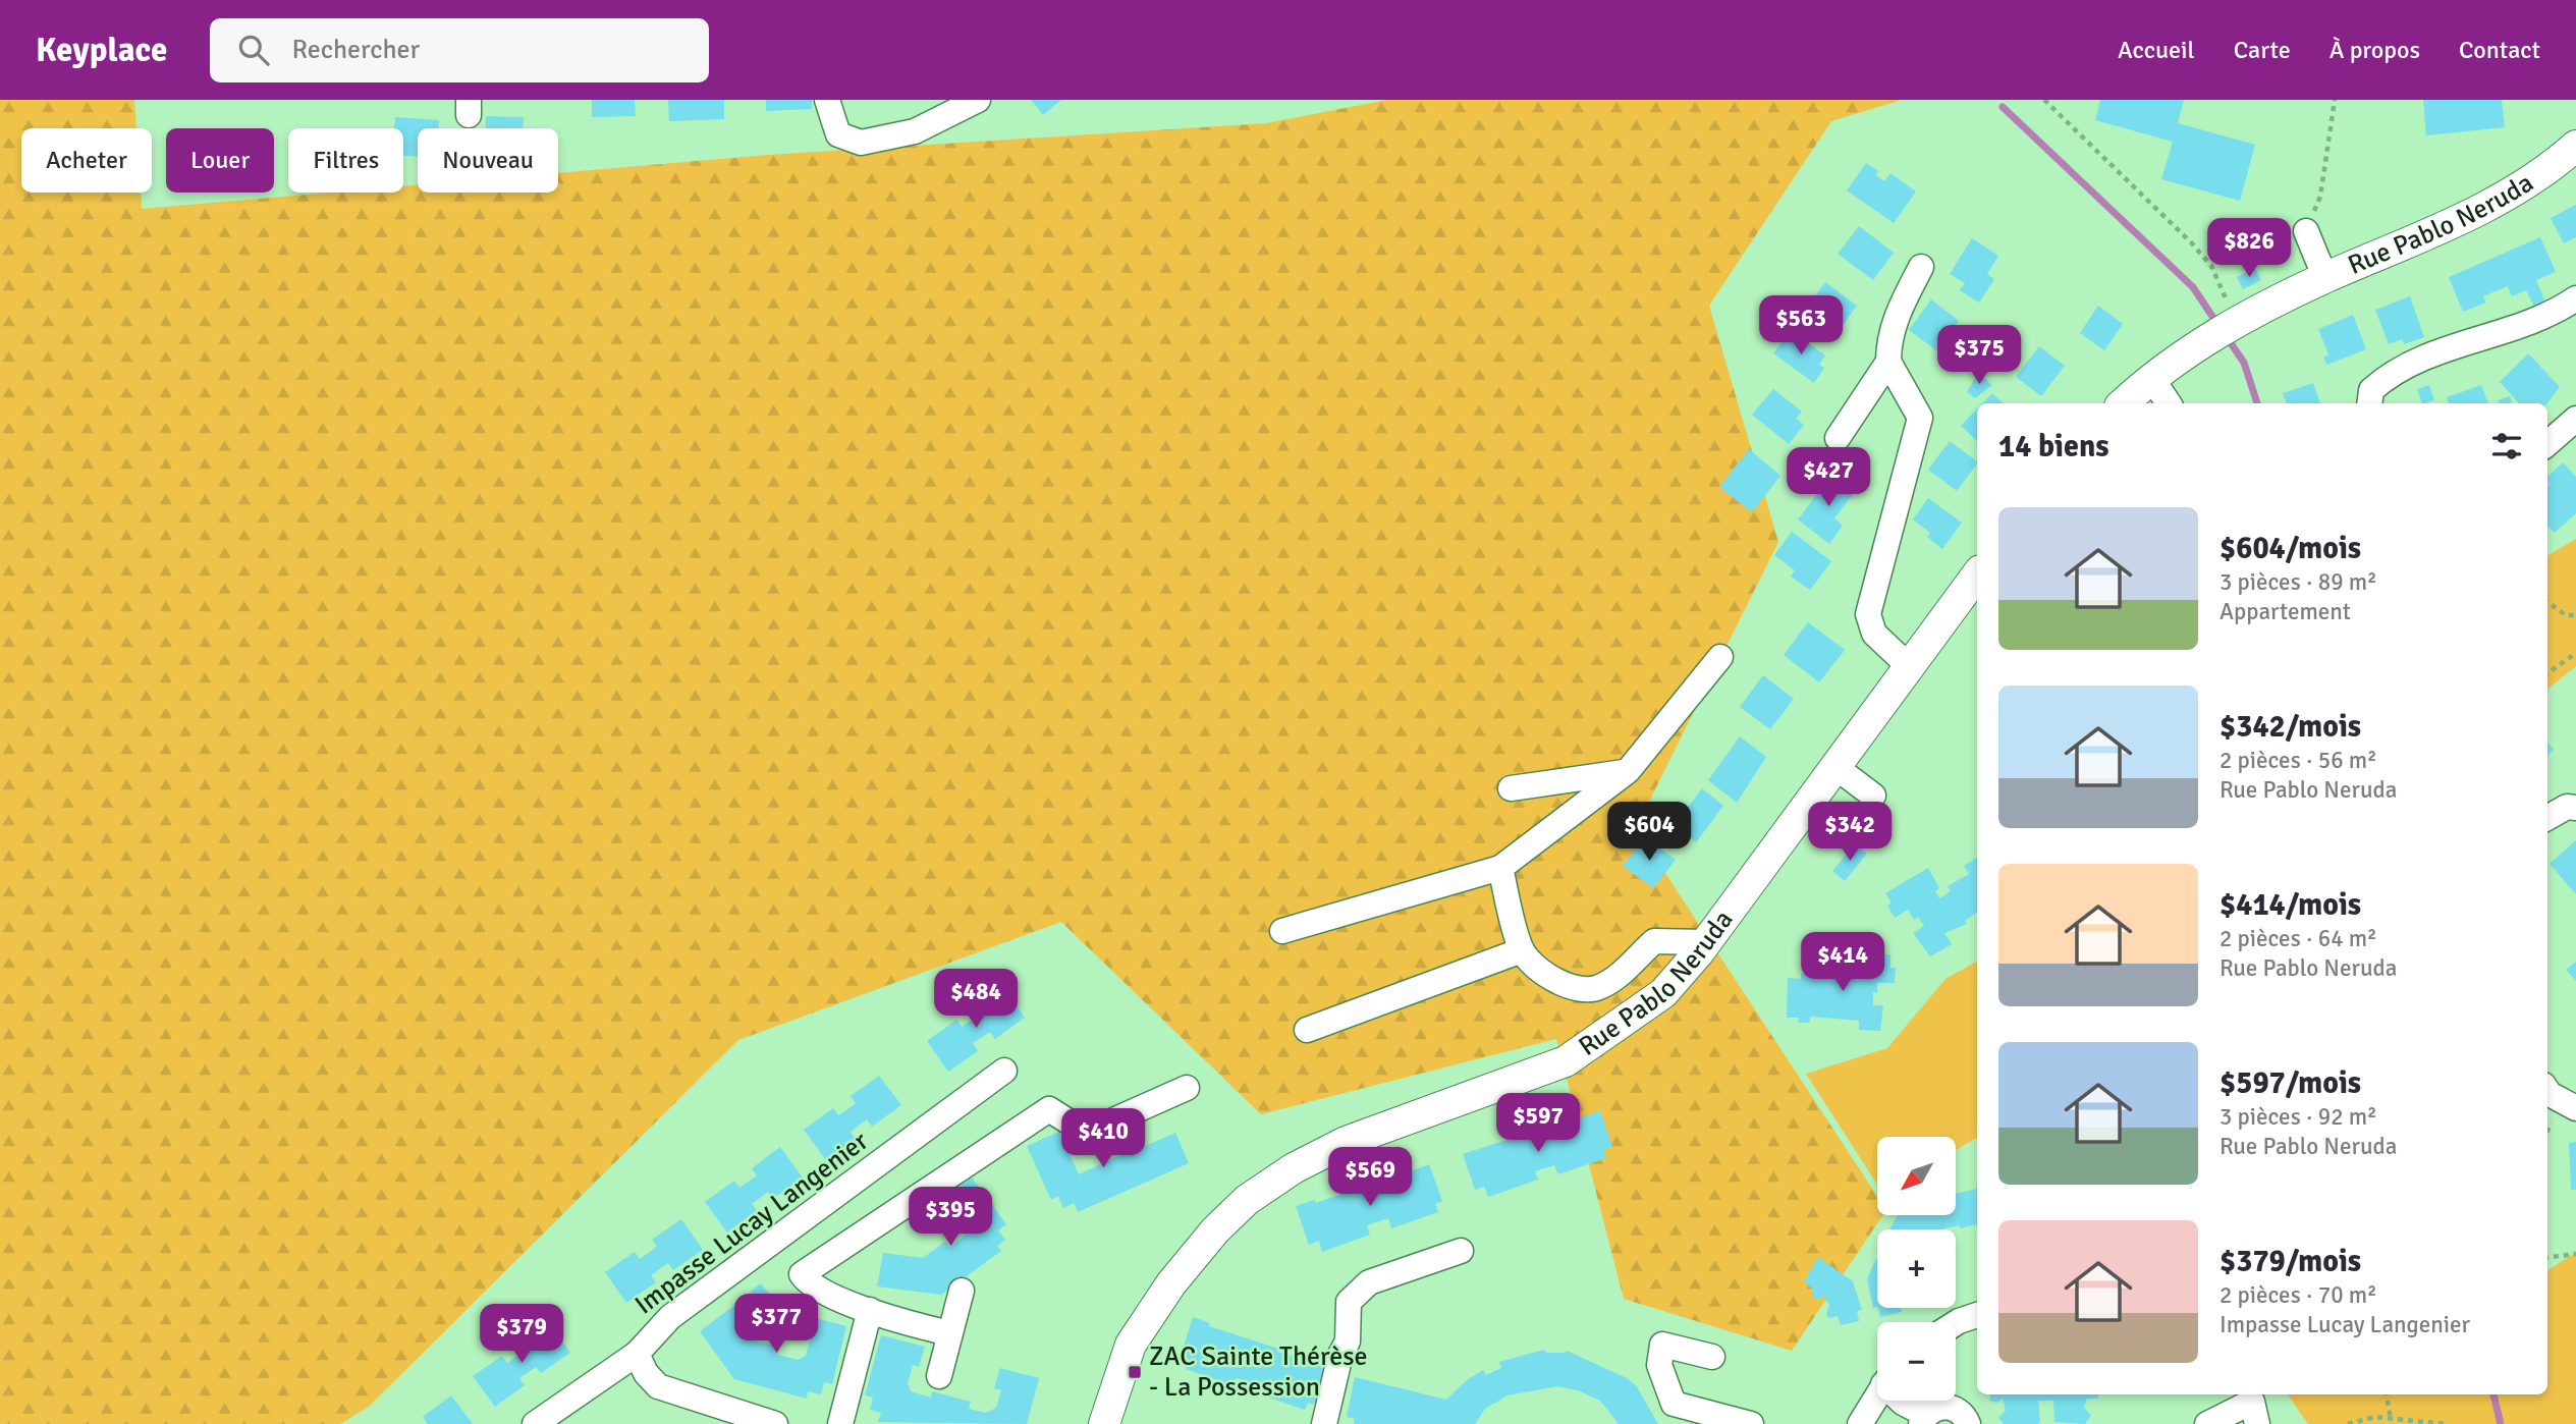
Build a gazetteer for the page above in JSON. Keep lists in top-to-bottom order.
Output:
{
  "streets": {
    "main road": ["Rue Pablo Neruda"],
    "street": ["Impasse Lucay Langenier"]
  },
  "places": {
    "transit": ["ZAC Sainte Thérèse - La Possession"]
  },
  "north": "bottom left",
  "page": {
    "header": "Keyplace",
    "search": "Rechercher",
    "nav": [
      "Accueil",
      "Carte",
      "À propos",
      "Contact"
    ],
    "chip": [
      "Acheter",
      "Louer",
      "Filtres",
      "Nouveau"
    ],
    "price": [
      "$826",
      "$563",
      "$375",
      "$427",
      "$604",
      "$342",
      "$414",
      "$484",
      "$597",
      "$410",
      "$569",
      "$395",
      "$377",
      "$379"
    ],
    "heading": "14 biens",
    "list": [
      {
        "name": "$604/mois",
        "note": "3 pièces · 89 m² · Appartement"
      },
      {
        "name": "$342/mois",
        "note": "2 pièces · 56 m² · Rue Pablo Neruda"
      },
      {
        "name": "$414/mois",
        "note": "2 pièces · 64 m² · Rue Pablo Neruda"
      },
      {
        "name": "$597/mois",
        "note": "3 pièces · 92 m² · Rue Pablo Neruda"
      },
      {
        "name": "$379/mois",
        "note": "2 pièces · 70 m² · Impasse Lucay Langenier"
      }
    ],
    "map_buttons": ["+", "−"]
  }
}
